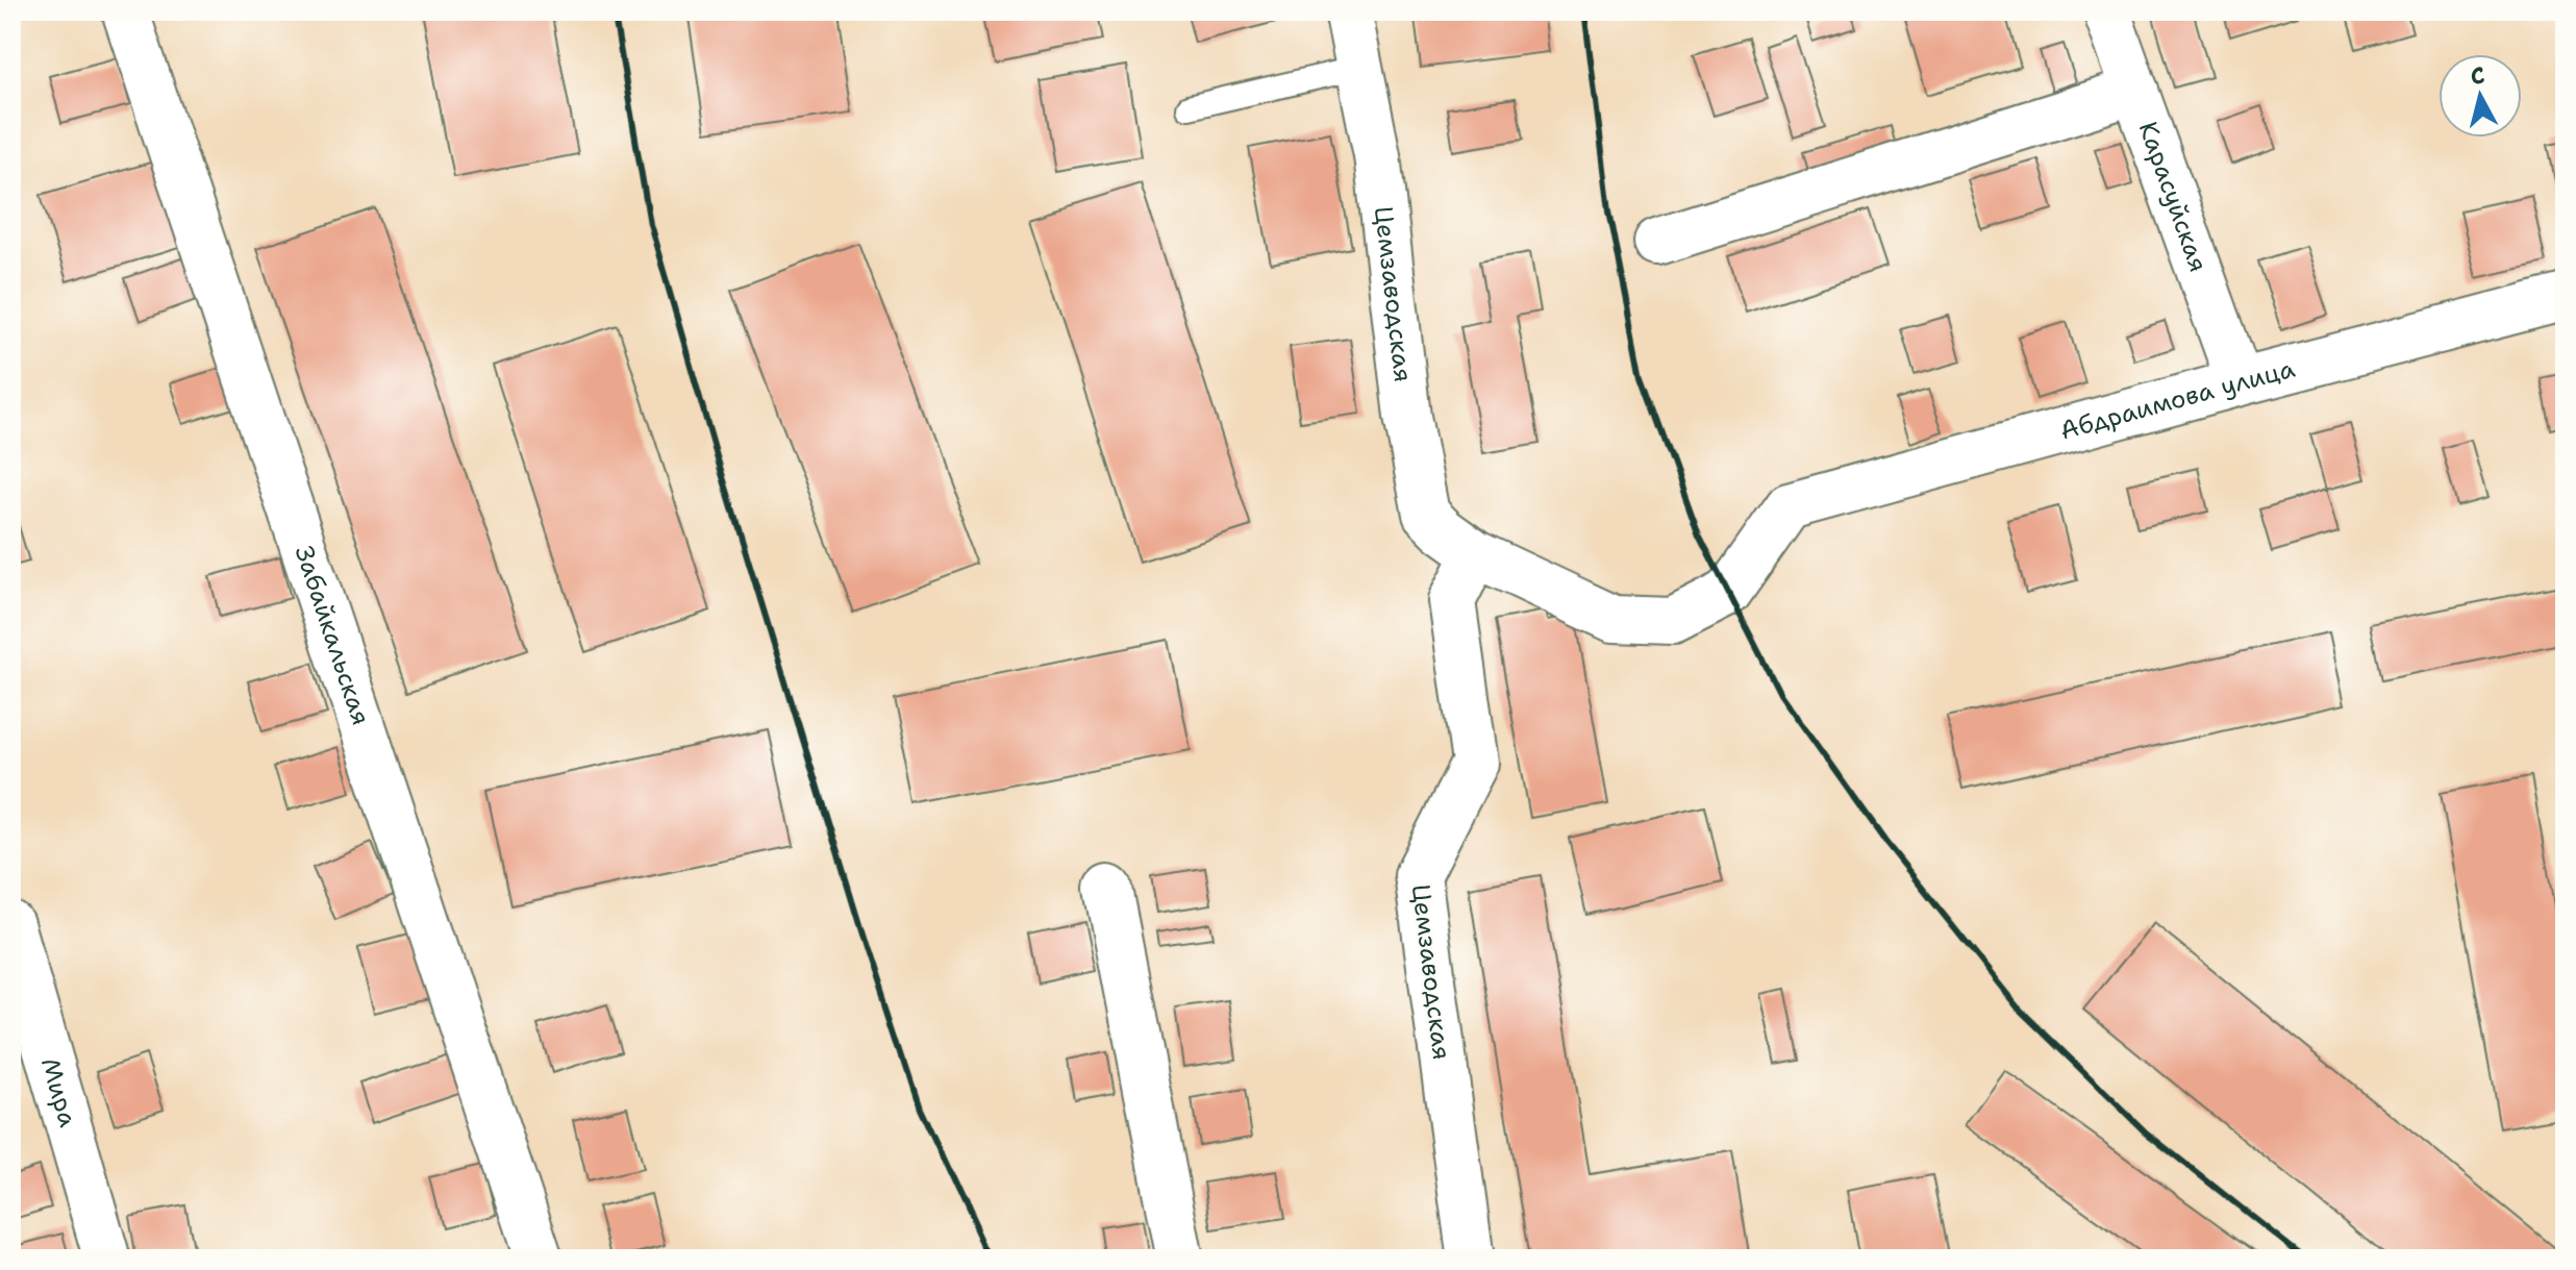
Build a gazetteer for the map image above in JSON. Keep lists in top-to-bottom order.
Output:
{
  "streets": {
    "street": [
      "Карасуйская",
      "Цемзаводская",
      "Абдраимова улица",
      "Забайкальская",
      "Мира"
    ]
  },
  "crossings": [
    ["Карасуйская", "Абдраимова улица"],
    ["Цемзаводская", "Абдраимова улица"]
  ],
  "north": "top"
}
